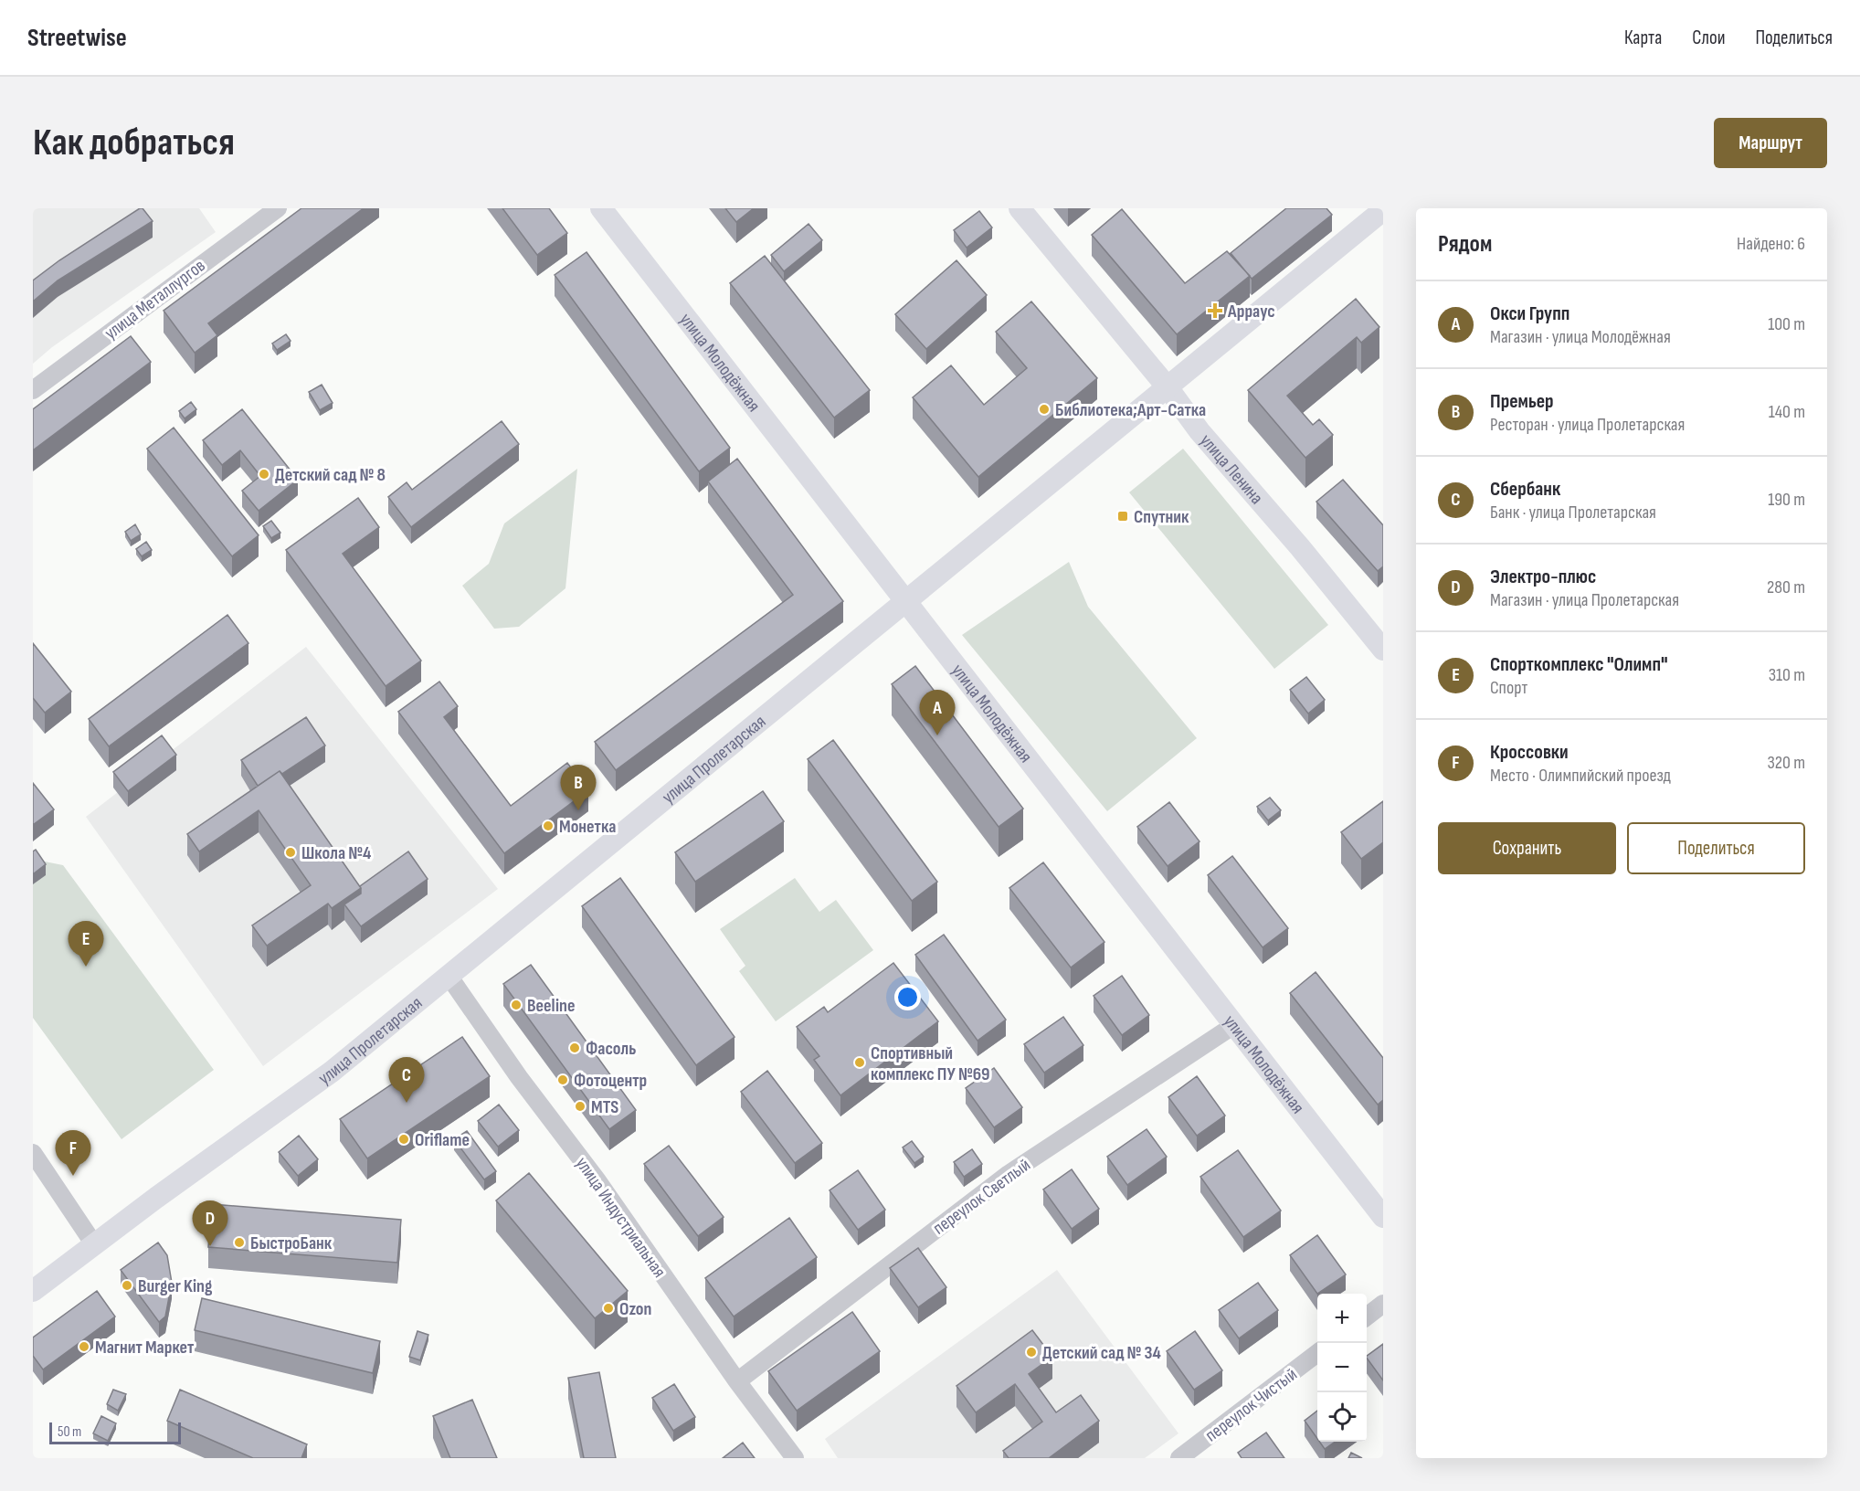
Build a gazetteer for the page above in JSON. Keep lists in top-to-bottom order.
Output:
{
  "streets": {
    "main road": ["улица Молодёжная", "улица Ленина", "улица Пролетарская"],
    "street": [
      "улица Металлургов",
      "переулок Светлый",
      "улица Индустриальная",
      "переулок Чистый"
    ]
  },
  "crossings": [
    ["улица Молодёжная", "улица Пролетарская"],
    ["улица Молодёжная", "переулок Светлый"],
    ["улица Ленина", "улица Пролетарская"],
    ["улица Пролетарская", "улица Индустриальная"],
    ["переулок Светлый", "улица Индустриальная"]
  ],
  "places": {
    "health": ["Арраус"],
    "other": [
      "Библиотека;Арт-Сатка",
      "Детский сад № 8",
      "Монетка",
      "Школа №4",
      "Beeline",
      "Фасоль",
      "Спортивный комплекс ПУ №69",
      "Фотоцентр",
      "MTS",
      "Oriflame",
      "БыстроБанк",
      "Burger King",
      "Ozon",
      "Магнит Маркет",
      "Детский сад № 34"
    ],
    "transit": ["Спутник"]
  },
  "scale_bar": "50 m",
  "page": {
    "header": "Streetwise",
    "nav": ["Карта", "Слои", "Поделиться"],
    "buttons": [
      "Маршрут",
      ["Сохранить", "Поделиться"]
    ],
    "title": "Как добраться",
    "heading": ["Рядом", "Найдено: 6"],
    "list": [
      {
        "mark": "A",
        "name": "Окси Групп",
        "note": "Магазин · улица Молодёжная",
        "value": "100 m"
      },
      {
        "mark": "B",
        "name": "Премьер",
        "note": "Ресторан · улица Пролетарская",
        "value": "140 m"
      },
      {
        "mark": "C",
        "name": "Сбербанк",
        "note": "Банк · улица Пролетарская",
        "value": "190 m"
      },
      {
        "mark": "D",
        "name": "Электро-плюс",
        "note": "Магазин · улица Пролетарская",
        "value": "280 m"
      },
      {
        "mark": "E",
        "name": "Спорткомплекс \"Олимп\"",
        "note": "Спорт",
        "value": "310 m"
      },
      {
        "mark": "F",
        "name": "Кроссовки",
        "note": "Место · Олимпийский проезд",
        "value": "320 m"
      }
    ],
    "pins": [
      "A",
      "B",
      "E",
      "C",
      "F",
      "D"
    ],
    "map_buttons": ["+", "−"],
    "scale": "50 m"
  }
}
